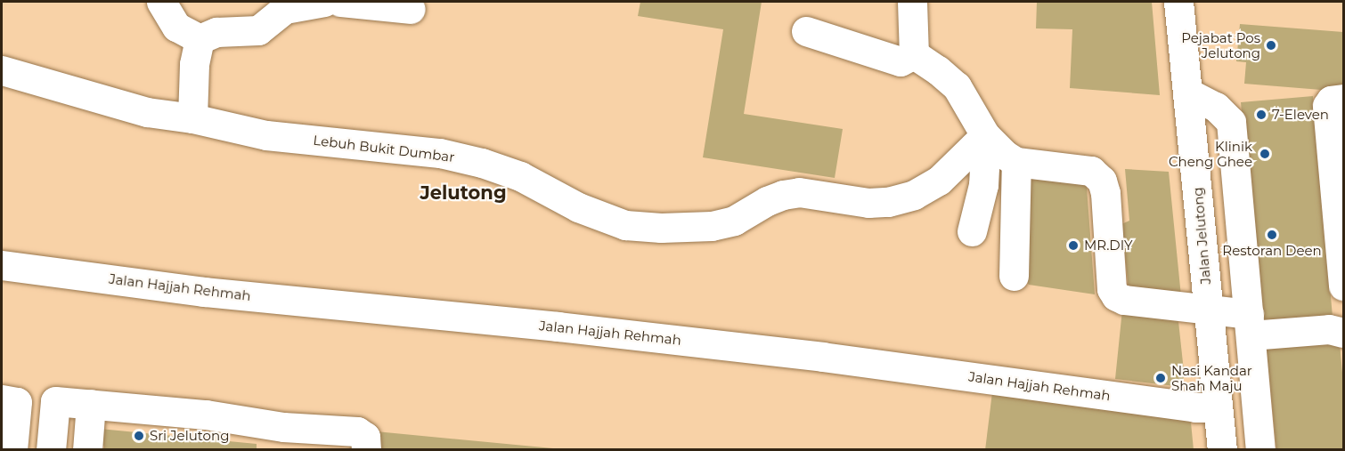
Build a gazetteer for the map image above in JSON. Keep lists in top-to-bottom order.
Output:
{
  "streets": {
    "street": ["Lebuh Bukit Dumbar", "Jalan Jelutong", "Jalan Hajjah Rehmah"]
  },
  "crossings": [
    ["Jalan Jelutong", "Jalan Hajjah Rehmah"]
  ],
  "districts": ["Jelutong"],
  "places": [
    "Pejabat Pos Jelutong",
    "7-Eleven",
    "Klinik Cheng Ghee",
    "Restoran Deen",
    "MR.DIY",
    "Nasi Kandar Shah Maju",
    "Sri Jelutong"
  ]
}
